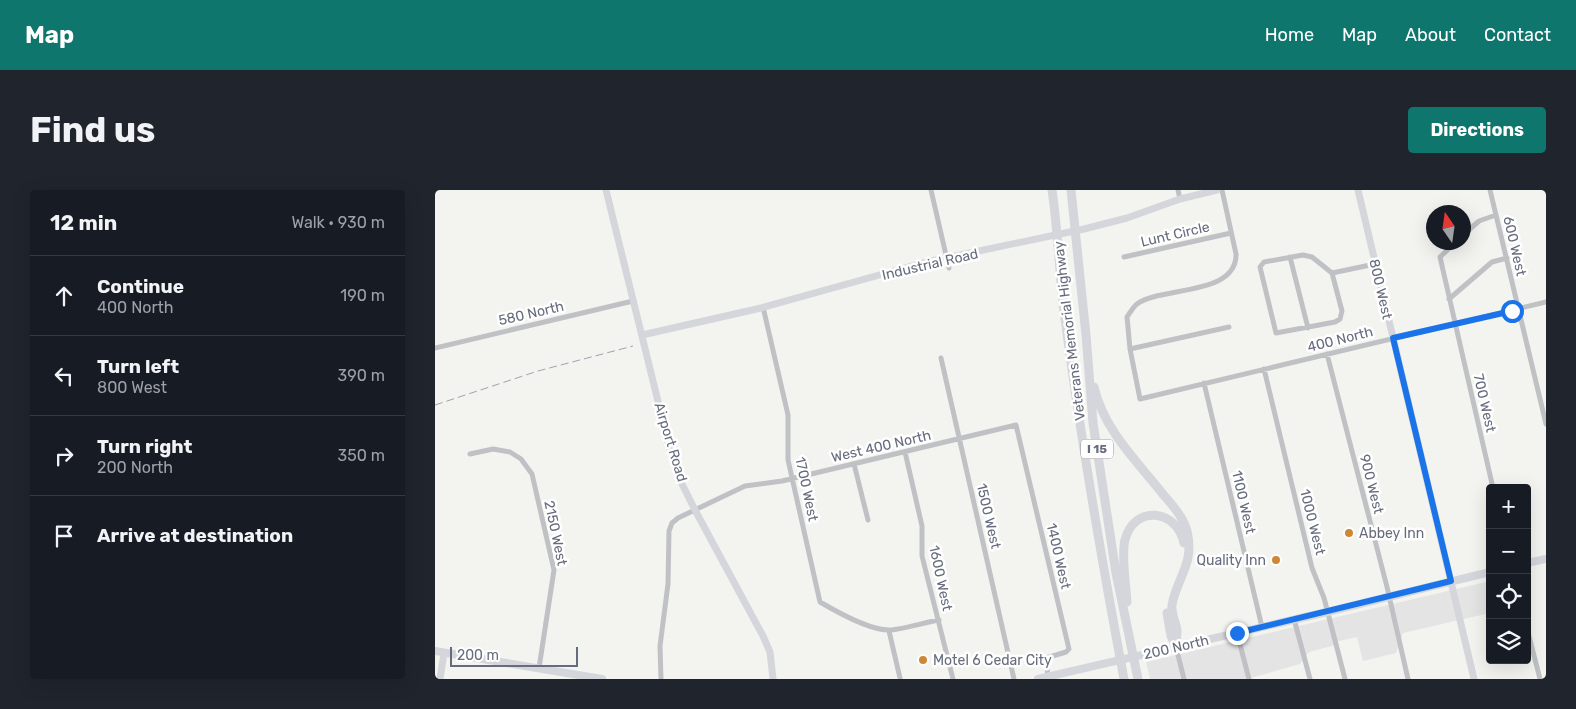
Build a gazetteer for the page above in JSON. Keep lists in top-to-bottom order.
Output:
{
  "streets": {
    "highway": ["Veterans Memorial Highway", "I 15"],
    "main road": ["200 North"],
    "street": [
      "Lunt Circle",
      "600 West",
      "Industrial Road",
      "800 West",
      "580 North",
      "400 North",
      "700 West",
      "Airport Road",
      "West 400 North",
      "900 West",
      "1700 West",
      "1100 West",
      "1500 West",
      "1000 West",
      "2150 West",
      "1400 West",
      "1600 West"
    ]
  },
  "crossings": [
    ["600 West", "400 North"],
    ["Industrial Road", "Airport Road"],
    ["Industrial Road", "1700 West"],
    ["800 West", "400 North"],
    ["800 West", "200 North"],
    ["580 North", "Airport Road"],
    ["400 North", "700 West"],
    ["400 North", "900 West"],
    ["400 North", "1100 West"],
    ["400 North", "1000 West"],
    ["Airport Road", "West 400 North"],
    ["West 400 North", "1700 West"],
    ["West 400 North", "1500 West"],
    ["West 400 North", "1400 West"],
    ["West 400 North", "1600 West"],
    ["900 West", "200 North"],
    ["1700 West", "1600 West"],
    ["1100 West", "200 North"],
    ["1000 West", "200 North"],
    ["1400 West", "200 North"]
  ],
  "places": ["Abbey Inn", "Quality Inn", "Motel 6 Cedar City"],
  "scale_bar": "200 m",
  "north": "top",
  "page": {
    "header": "Map",
    "nav": [
      "Home",
      "Map",
      "About",
      "Contact"
    ],
    "buttons": "Directions",
    "title": "Find us",
    "heading": ["12 min", "Walk · 930 m"],
    "list": [
      ["Continue", "400 North", "190 m"],
      ["Turn left", "800 West", "390 m"],
      ["Turn right", "200 North", "350 m"],
      "Arrive at destination"
    ],
    "map_buttons": ["+", "−"],
    "scale": "200 m"
  }
}
